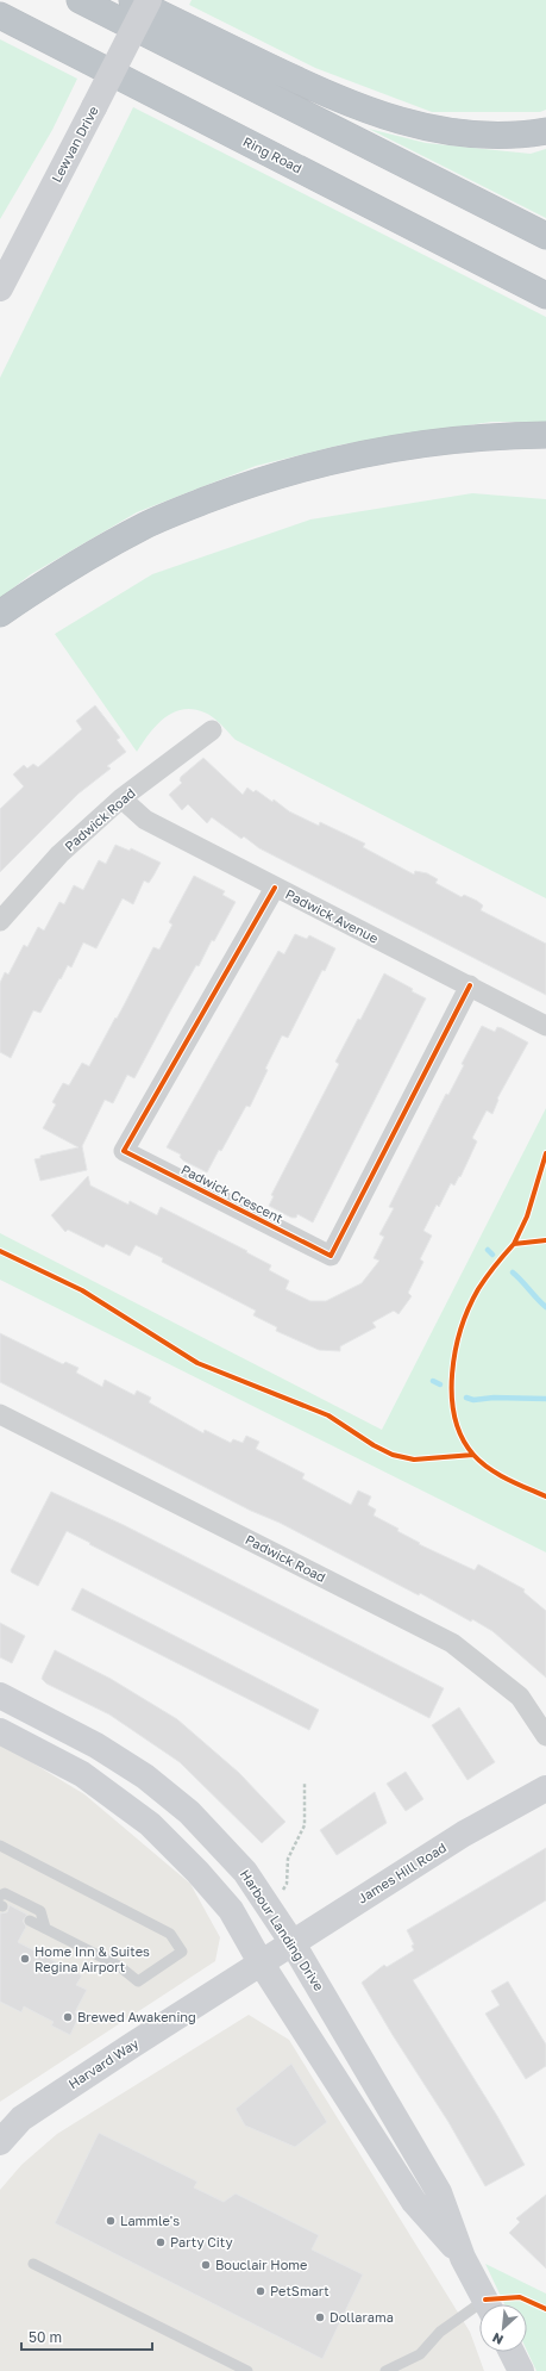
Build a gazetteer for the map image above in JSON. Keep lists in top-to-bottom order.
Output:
{
  "streets": {
    "highway": ["Ring Road"],
    "street": [
      "Lewvan Drive",
      "Padwick Road",
      "Padwick Avenue",
      "Padwick Crescent",
      "James Hill Road",
      "Harbour Landing Drive",
      "Harvard Way"
    ]
  },
  "crossings": [
    ["Padwick Road", "Padwick Avenue"],
    ["Padwick Avenue", "Padwick Crescent"],
    ["James Hill Road", "Harbour Landing Drive"],
    ["James Hill Road", "Harvard Way"],
    ["Harbour Landing Drive", "Harvard Way"]
  ],
  "places": [
    "Home Inn & Suites Regina Airport",
    "Brewed Awakening",
    "Lammle's",
    "Party City",
    "Bouclair Home",
    "PetSmart",
    "Dollarama"
  ],
  "scale_bar": "50 m",
  "north": "bottom left"
}
